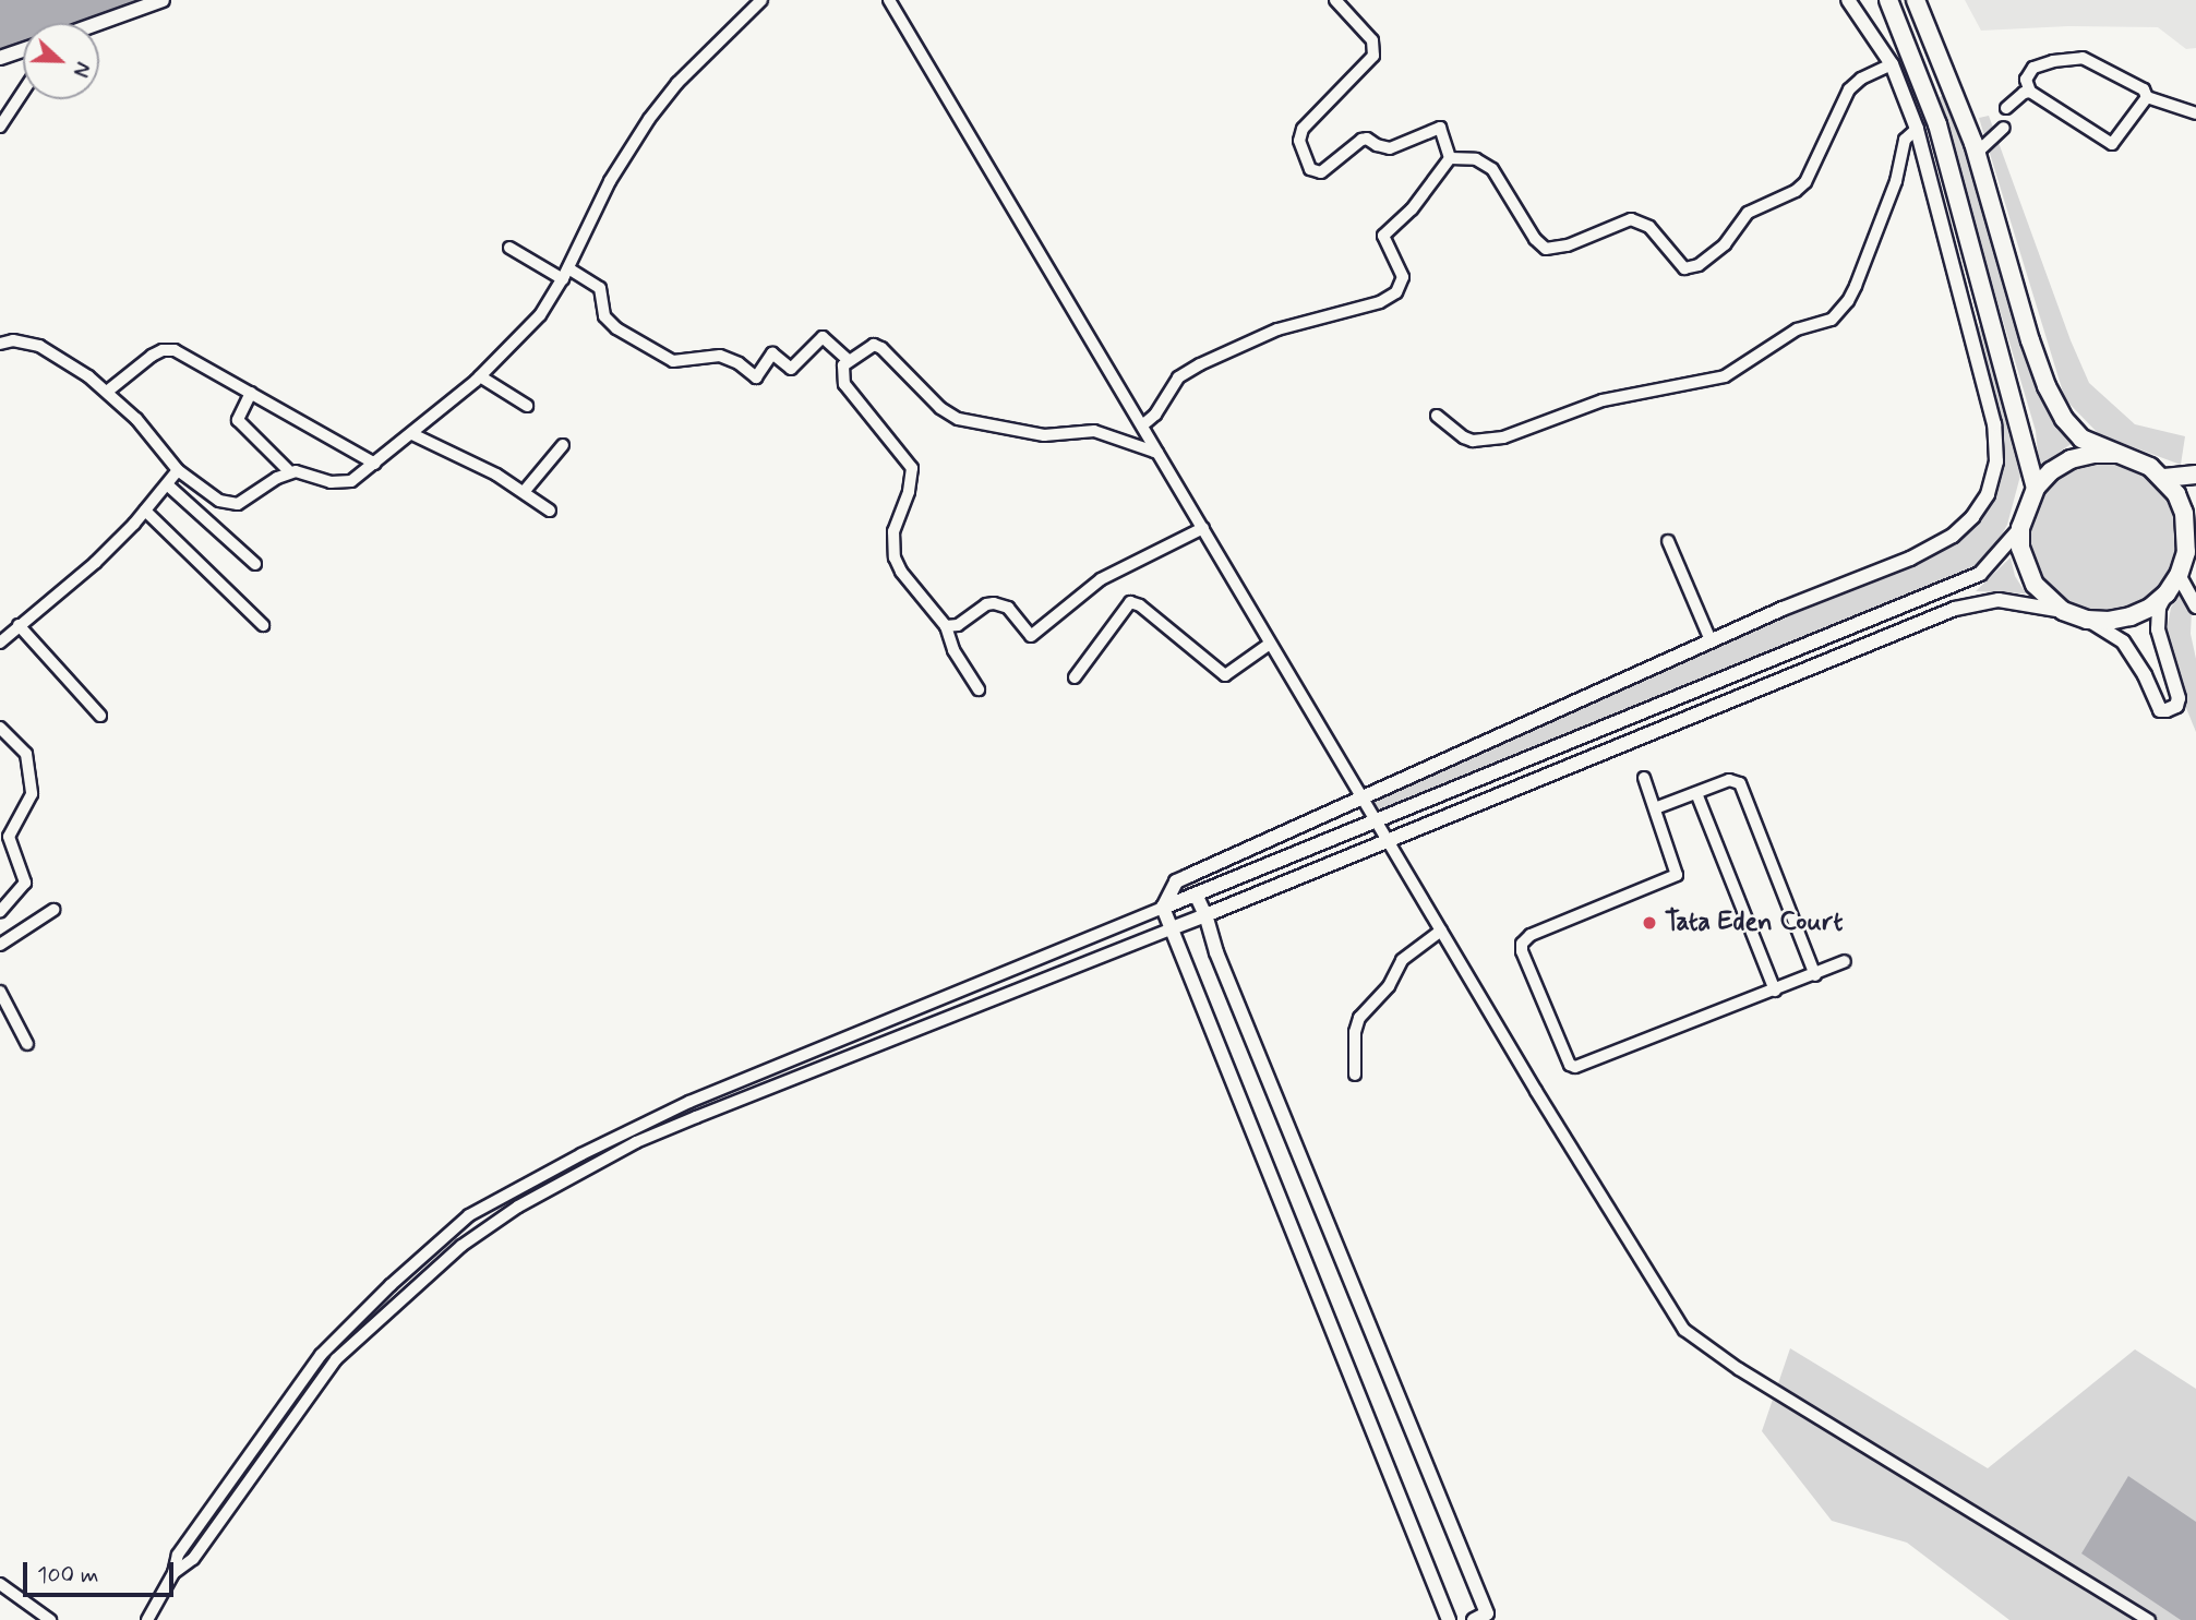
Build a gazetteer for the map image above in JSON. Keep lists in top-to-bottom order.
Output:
{
  "places": ["Tata Eden Court"],
  "scale_bar": "100 m",
  "north": "right"
}
